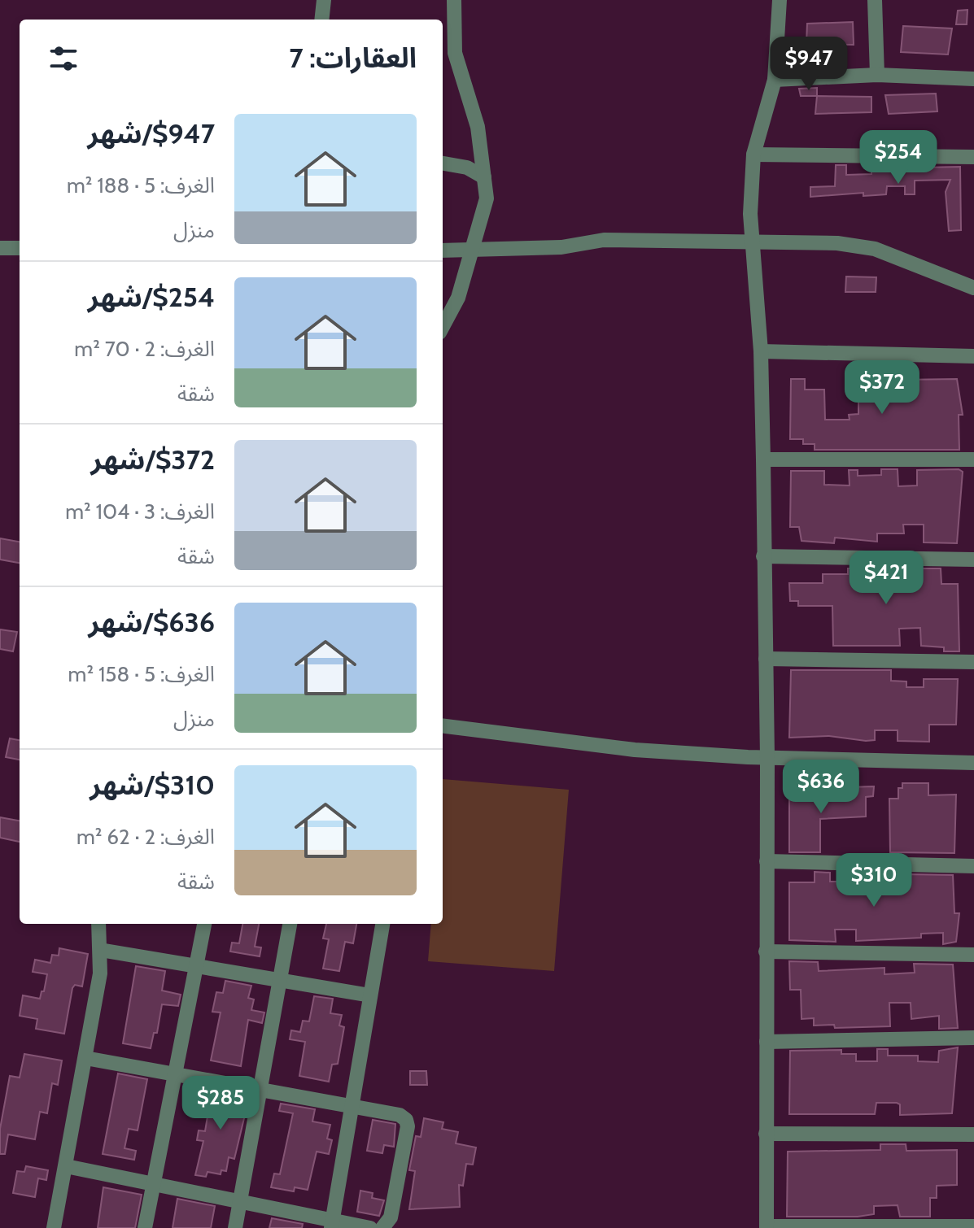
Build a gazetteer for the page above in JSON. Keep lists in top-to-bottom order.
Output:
{
  "page": {
    "heading": "العقارات: 7",
    "price": [
      "$947",
      "$254",
      "$372",
      "$421",
      "$636",
      "$310",
      "$285"
    ],
    "list": [
      {
        "name": "$947/شهر",
        "note": "الغرف: 5 · 188 m² · منزل"
      },
      {
        "name": "$254/شهر",
        "note": "الغرف: 2 · 70 m² · شقة"
      },
      {
        "name": "$372/شهر",
        "note": "الغرف: 3 · 104 m² · شقة"
      },
      {
        "name": "$636/شهر",
        "note": "الغرف: 5 · 158 m² · منزل"
      },
      {
        "name": "$310/شهر",
        "note": "الغرف: 2 · 62 m² · شقة"
      }
    ]
  }
}
